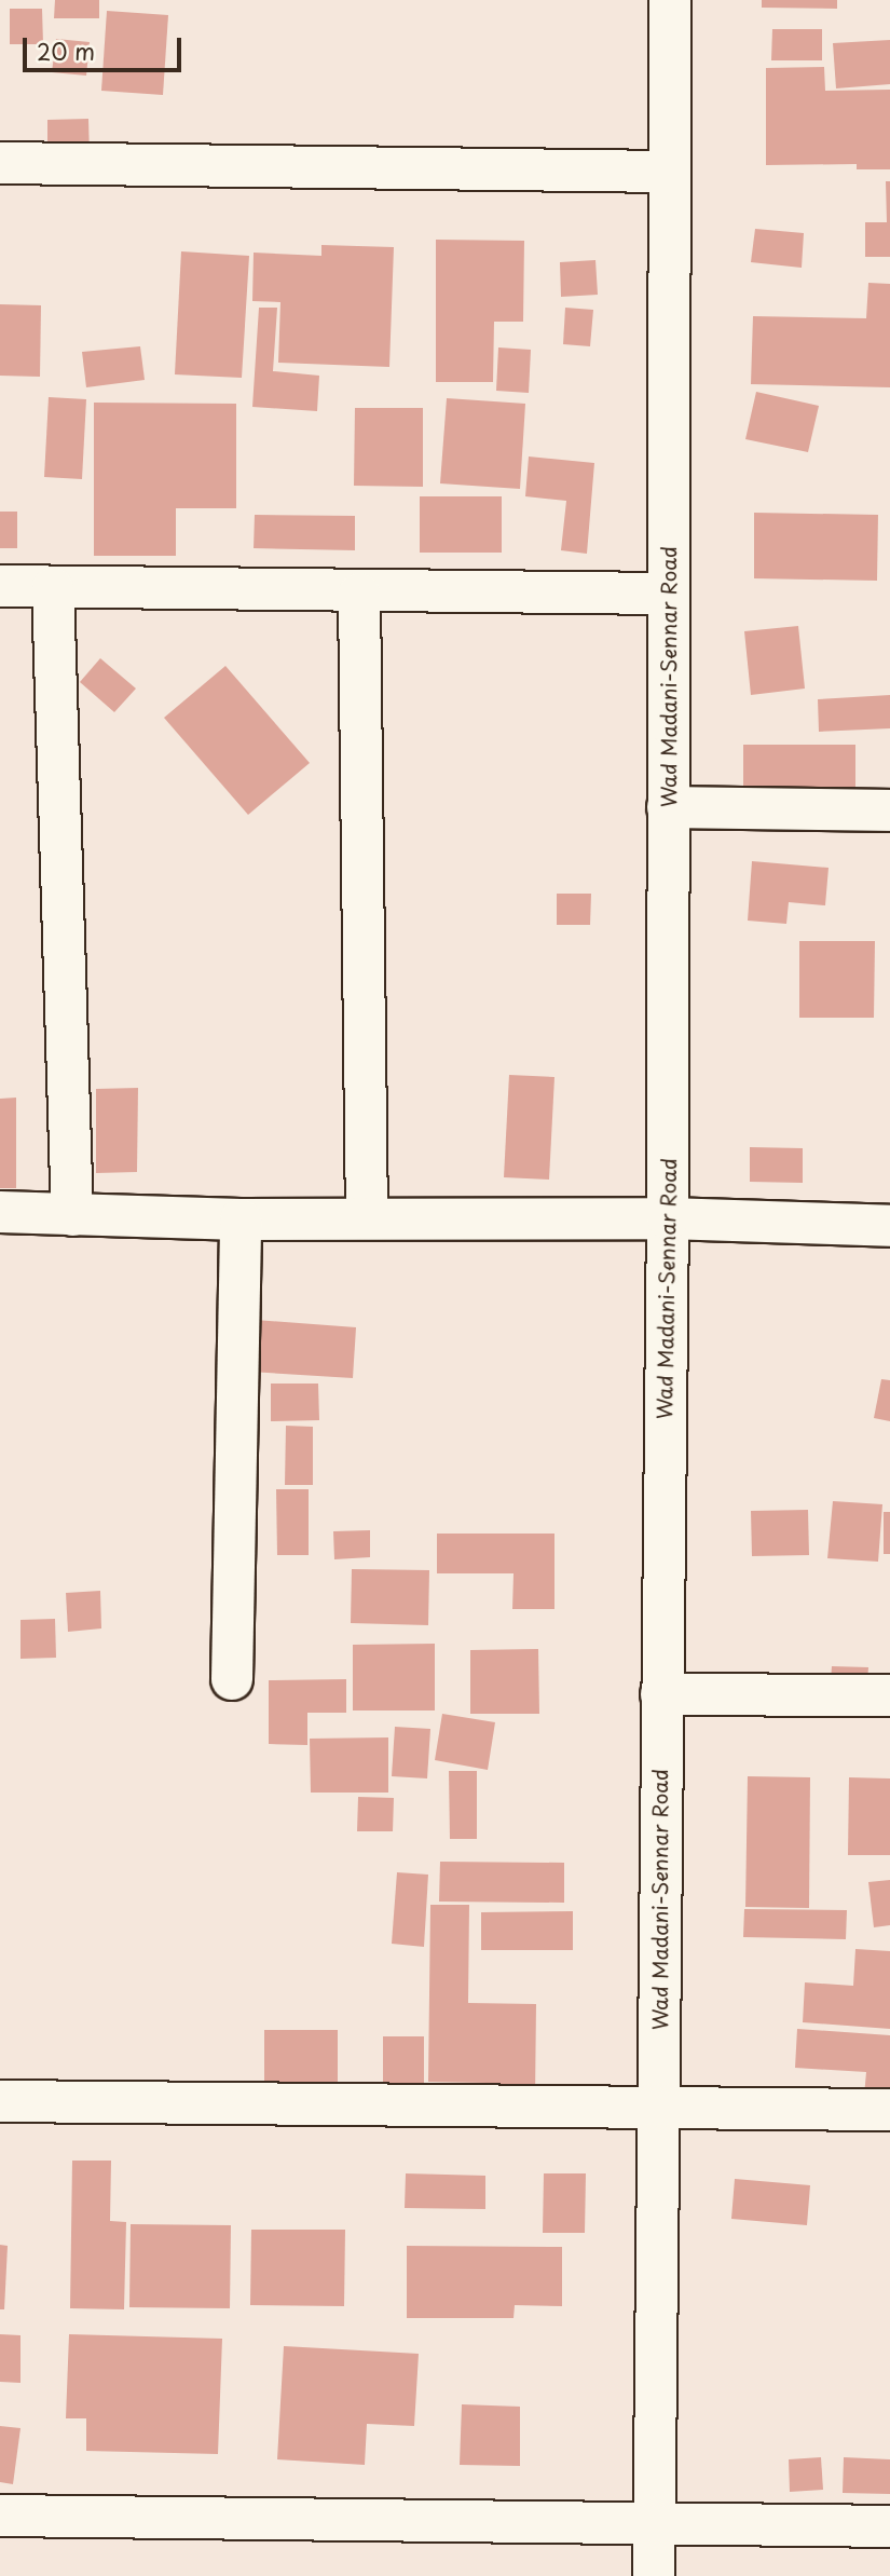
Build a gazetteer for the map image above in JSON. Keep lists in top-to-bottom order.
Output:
{
  "streets": {
    "street": ["Wad Madani-Sennar Road"]
  },
  "scale_bar": "20 m"
}
